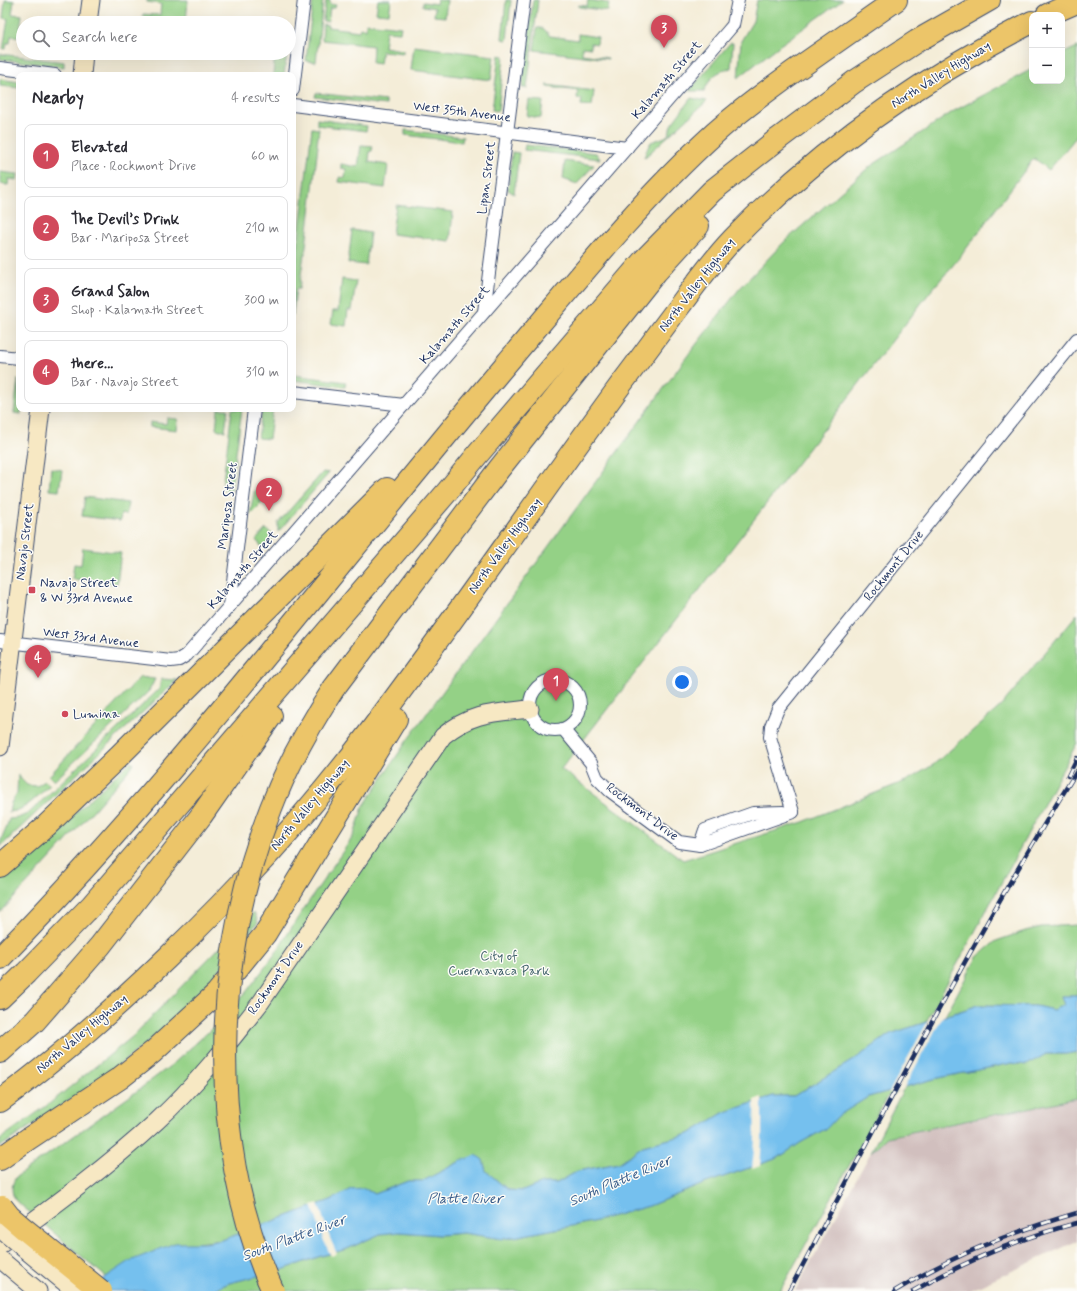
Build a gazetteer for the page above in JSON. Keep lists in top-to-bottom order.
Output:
{
  "streets": {
    "highway": ["North Valley Highway"],
    "street": [
      "Kalamath Street",
      "West 35th Avenue",
      "Lipan Street",
      "Mariposa Street",
      "Navajo Street",
      "Rockmont Drive",
      "West 33rd Avenue"
    ]
  },
  "crossings": [
    ["Kalamath Street", "West 35th Avenue"],
    ["Kalamath Street", "Lipan Street"],
    ["Kalamath Street", "Mariposa Street"],
    ["Kalamath Street", "West 33rd Avenue"],
    ["West 35th Avenue", "Lipan Street"],
    ["Navajo Street", "West 33rd Avenue"]
  ],
  "water": ["South Platte River", "Platte River"],
  "parks": ["City of Cuernavaca Park"],
  "places": {
    "transit": ["Navajo Street & W 33rd Avenue"],
    "other": ["Lumina"]
  },
  "page": {
    "map_buttons": ["+", "−"],
    "pins": [
      "3",
      "2",
      "4",
      "1"
    ],
    "search": "Search here",
    "heading": ["Nearby", "4 results"],
    "list": [
      {
        "mark": "1",
        "name": "Elevated",
        "note": "Place · Rockmont Drive",
        "value": "60 m"
      },
      {
        "mark": "2",
        "name": "The Devil’s Drink",
        "note": "Bar · Mariposa Street",
        "value": "210 m"
      },
      {
        "mark": "3",
        "name": "Grand Salon",
        "note": "Shop · Kalamath Street",
        "value": "300 m"
      },
      {
        "mark": "4",
        "name": "there...",
        "note": "Bar · Navajo Street",
        "value": "310 m"
      }
    ]
  }
}
